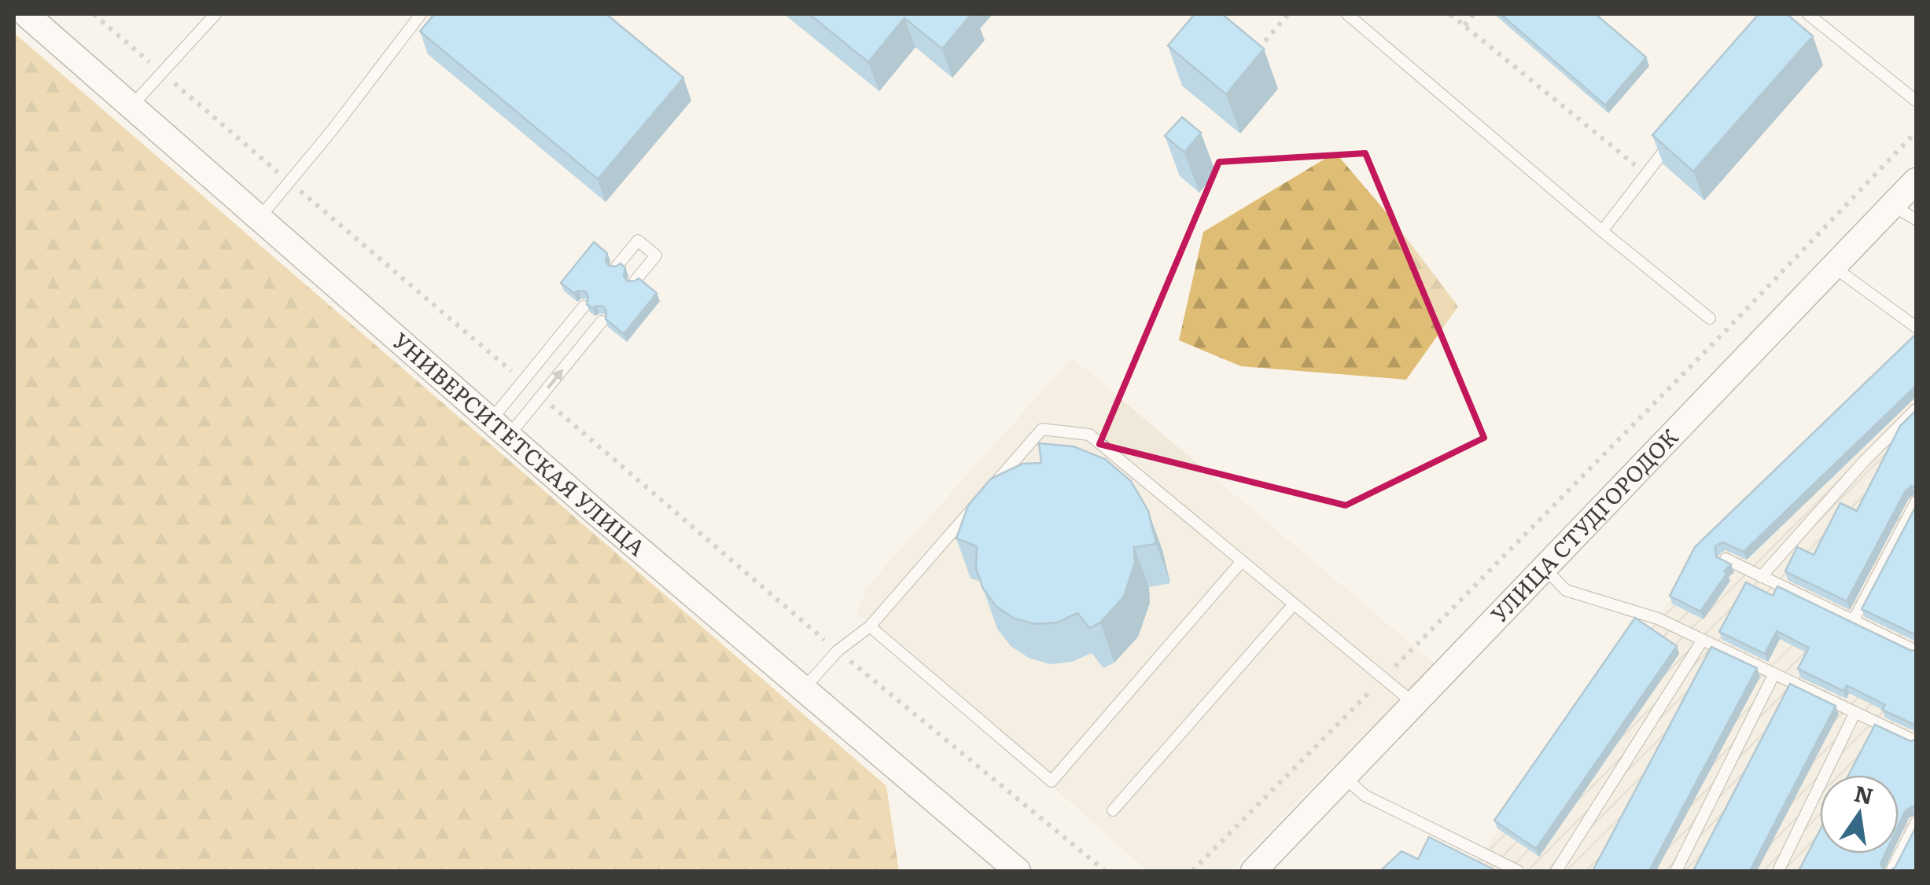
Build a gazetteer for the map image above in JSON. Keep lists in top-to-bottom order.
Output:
{
  "streets": {
    "street": ["УНИВЕРСИТЕТСКАЯ УЛИЦА", "УЛИЦА СТУДГОРОДОК"]
  },
  "north": "top"
}
